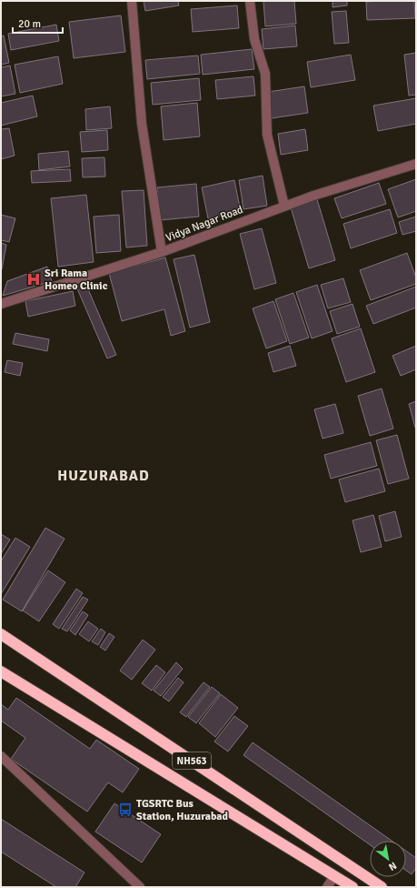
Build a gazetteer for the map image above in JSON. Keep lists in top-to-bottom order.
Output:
{
  "streets": {
    "highway": ["NH563"],
    "street": ["Vidya Nagar Road"]
  },
  "districts": ["HUZURABAD"],
  "places": {
    "hospital": ["Sri Rama Homeo Clinic"],
    "bus stop": ["TGSRTC Bus Station, Huzurabad"]
  },
  "scale_bar": "20 m",
  "north": "bottom right"
}
